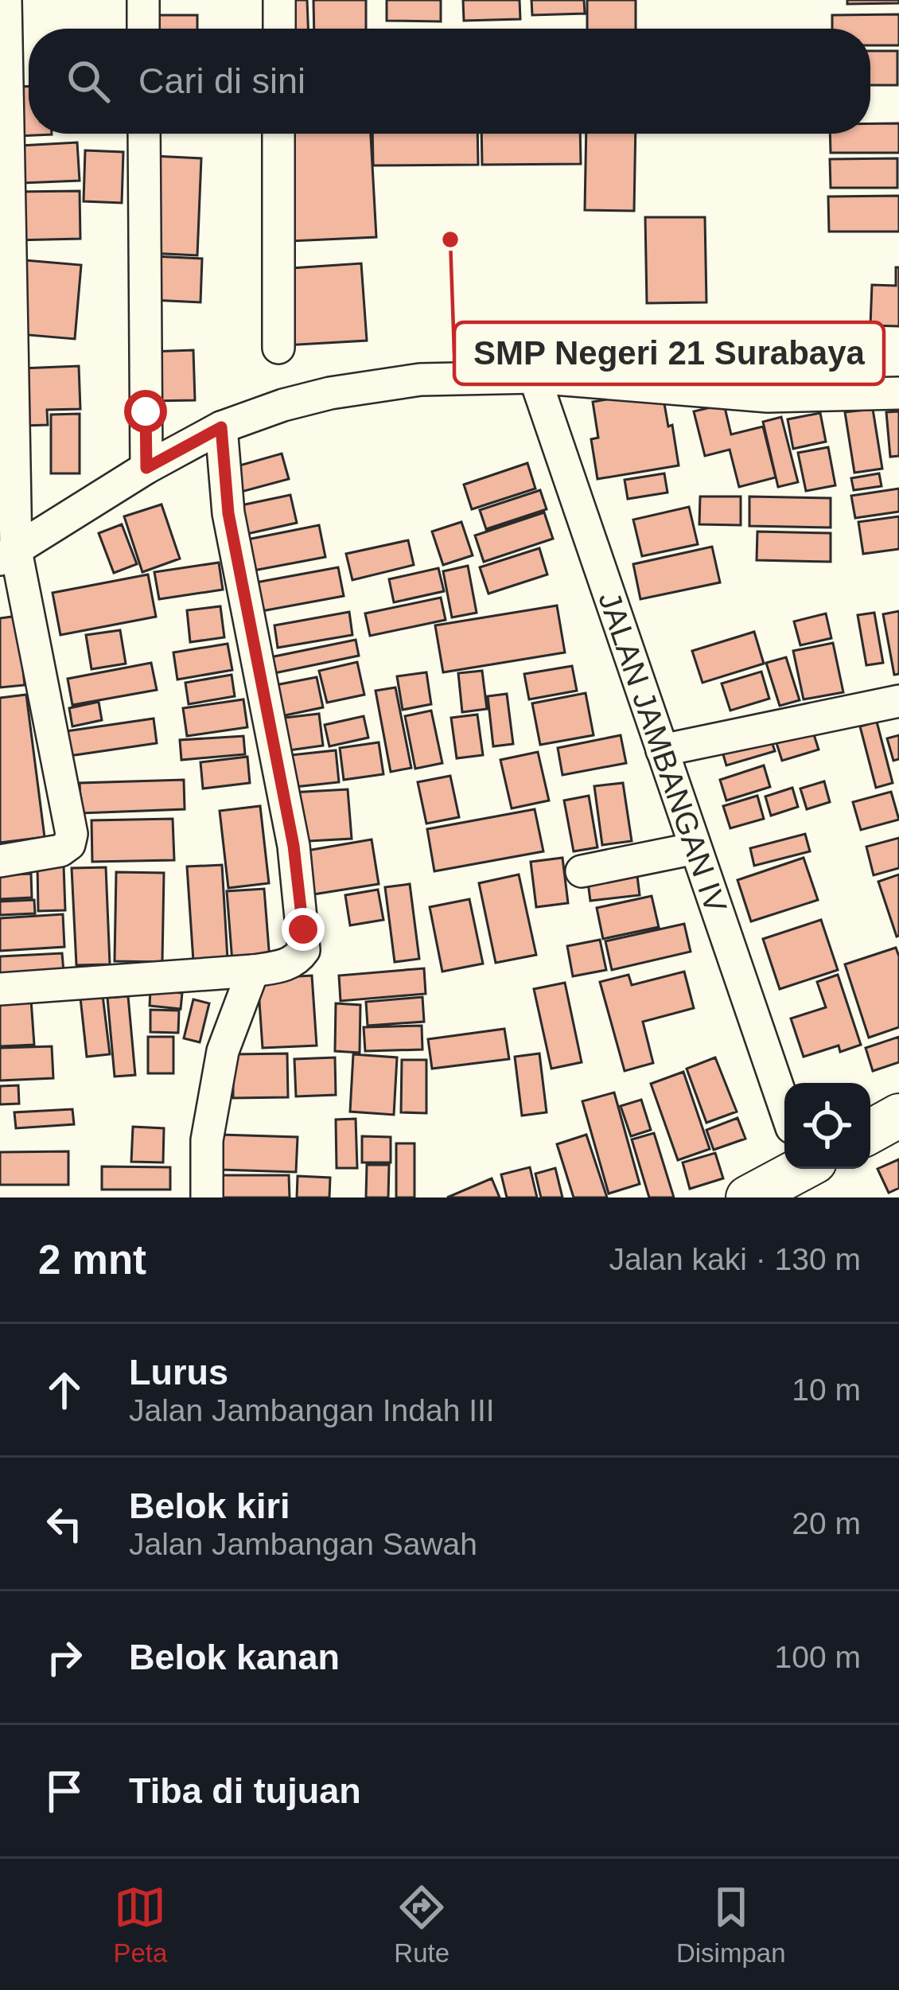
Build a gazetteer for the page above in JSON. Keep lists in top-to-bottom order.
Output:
{
  "streets": {
    "street": ["JALAN JAMBANGAN IV"]
  },
  "places": ["SMP Negeri 21 Surabaya"],
  "page": {
    "search": "Cari di sini",
    "heading": ["2 mnt", "Jalan kaki · 130 m"],
    "list": [
      ["Lurus", "Jalan Jambangan Indah III", "10 m"],
      ["Belok kiri", "Jalan Jambangan Sawah", "20 m"],
      ["Belok kanan", "100 m"],
      "Tiba di tujuan"
    ],
    "nav": ["Peta", "Rute", "Disimpan"]
  }
}
